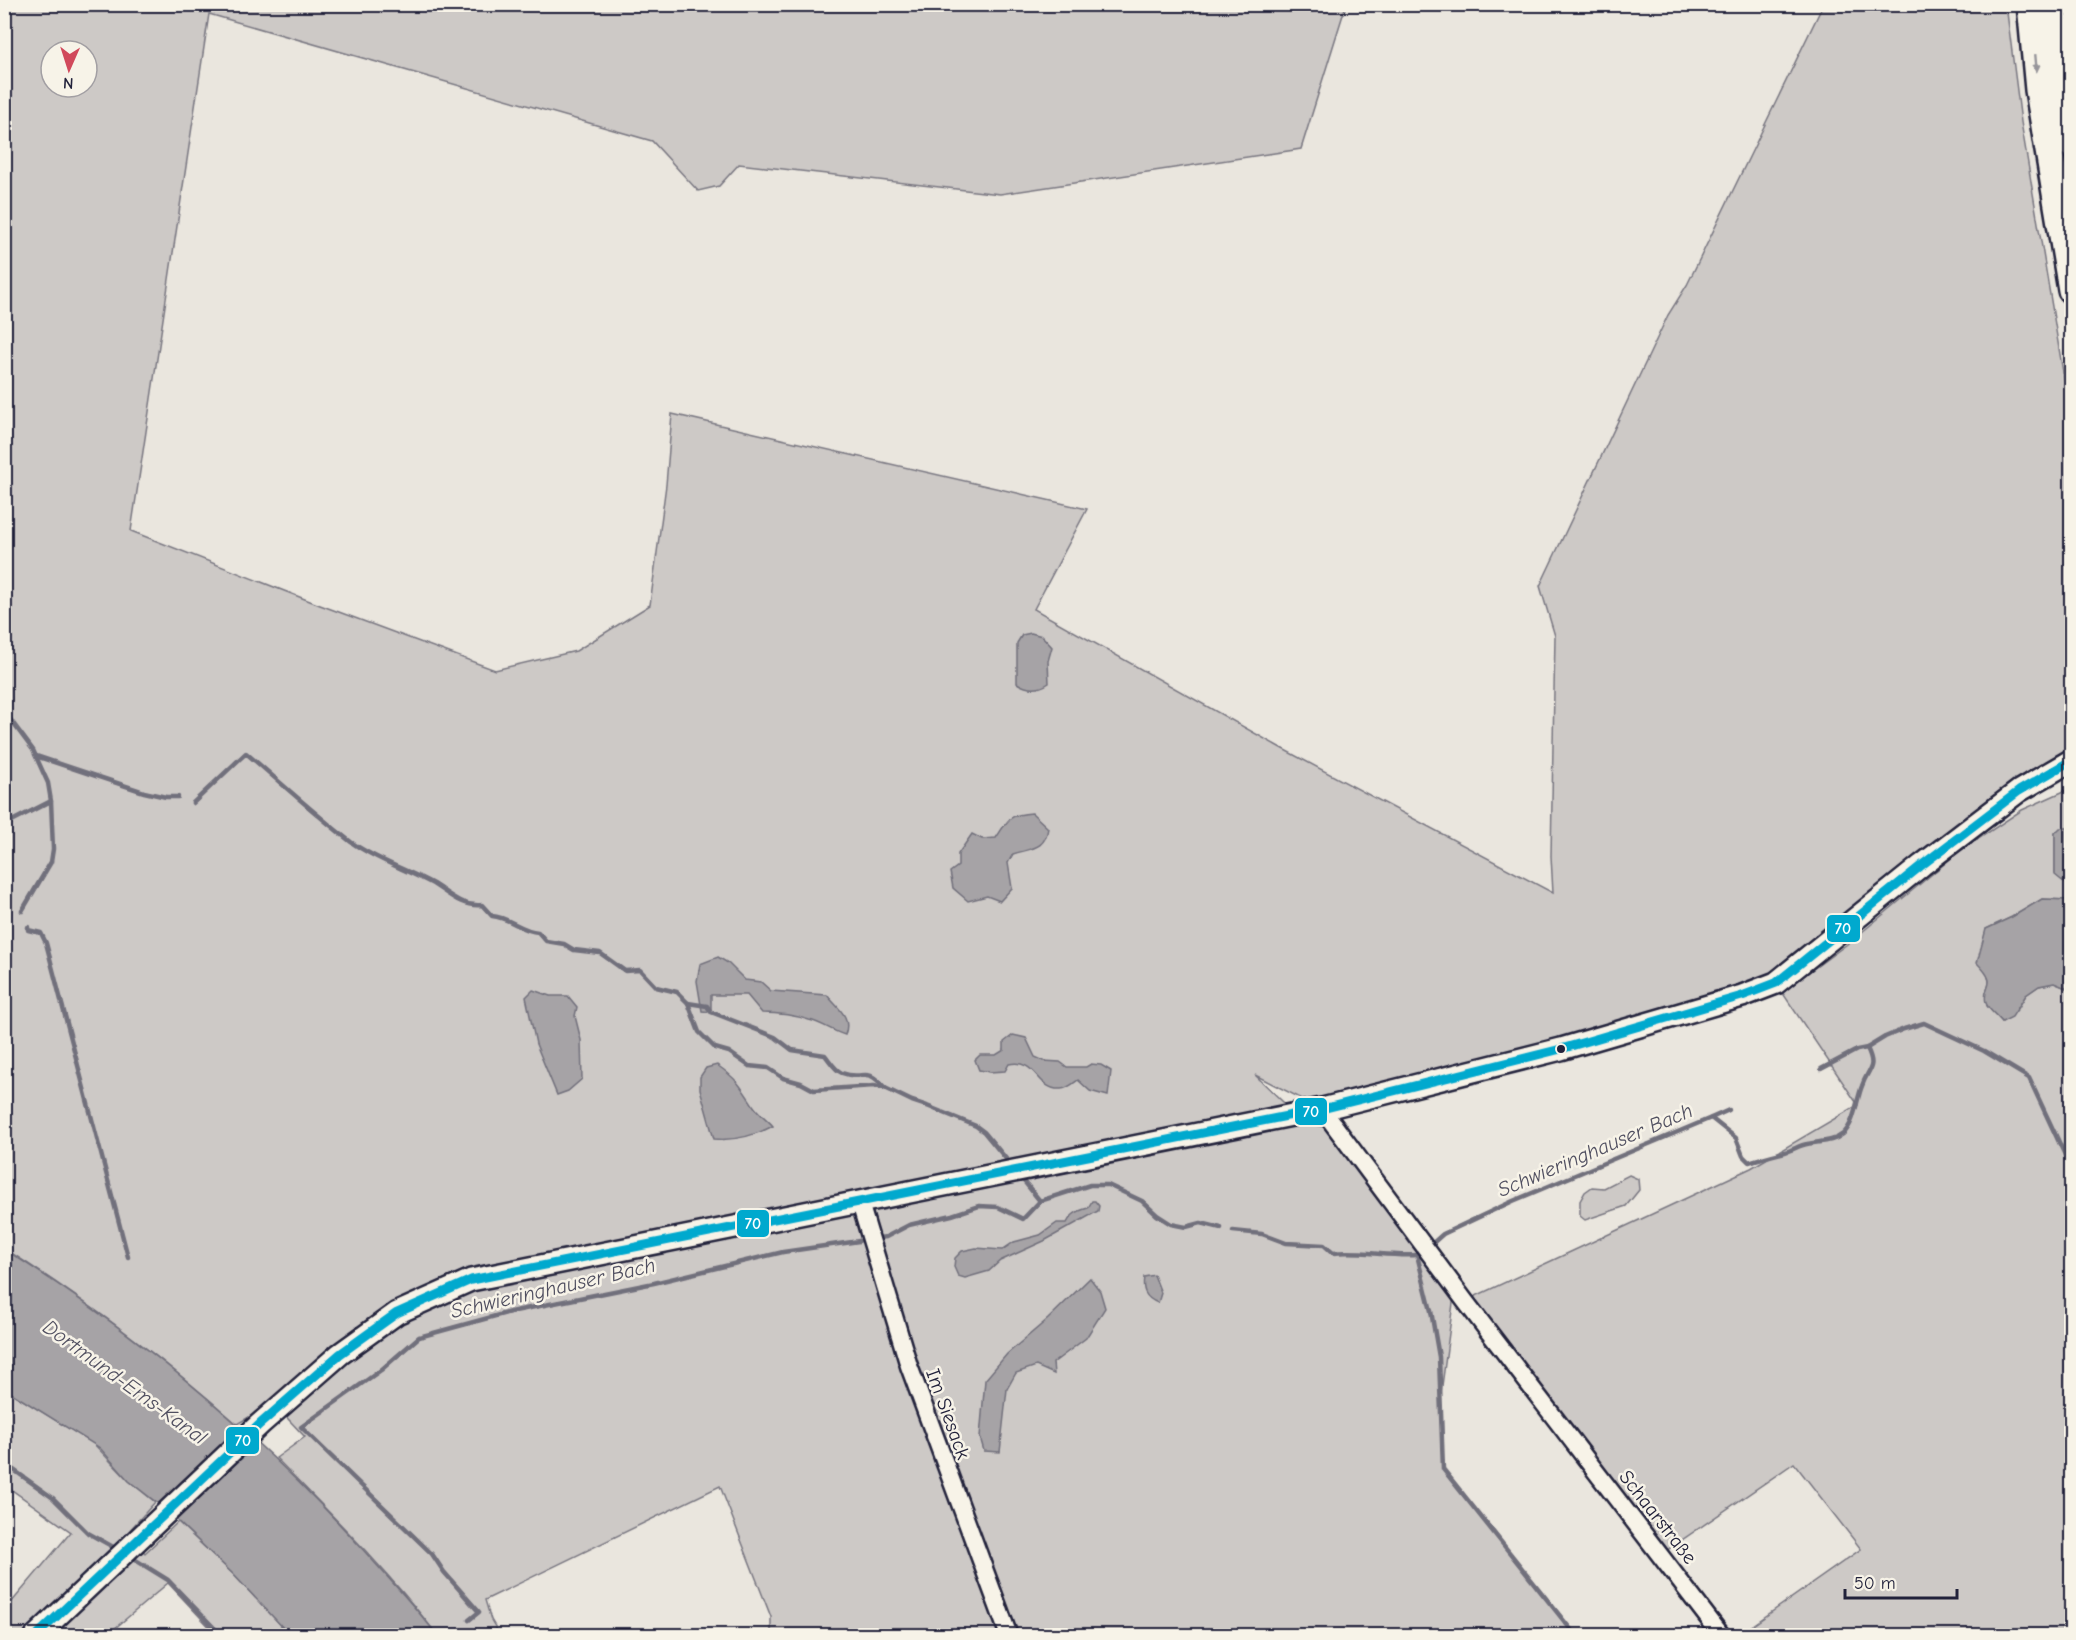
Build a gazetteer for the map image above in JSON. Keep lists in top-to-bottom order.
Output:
{
  "streets": {
    "street": ["Im Siesack", "Schaarstraße"]
  },
  "water": ["Schwieringhauser Bach", "Dortmund-Ems-Kanal"],
  "lines": ["transit line 70"],
  "scale_bar": "50 m",
  "north": "bottom"
}
